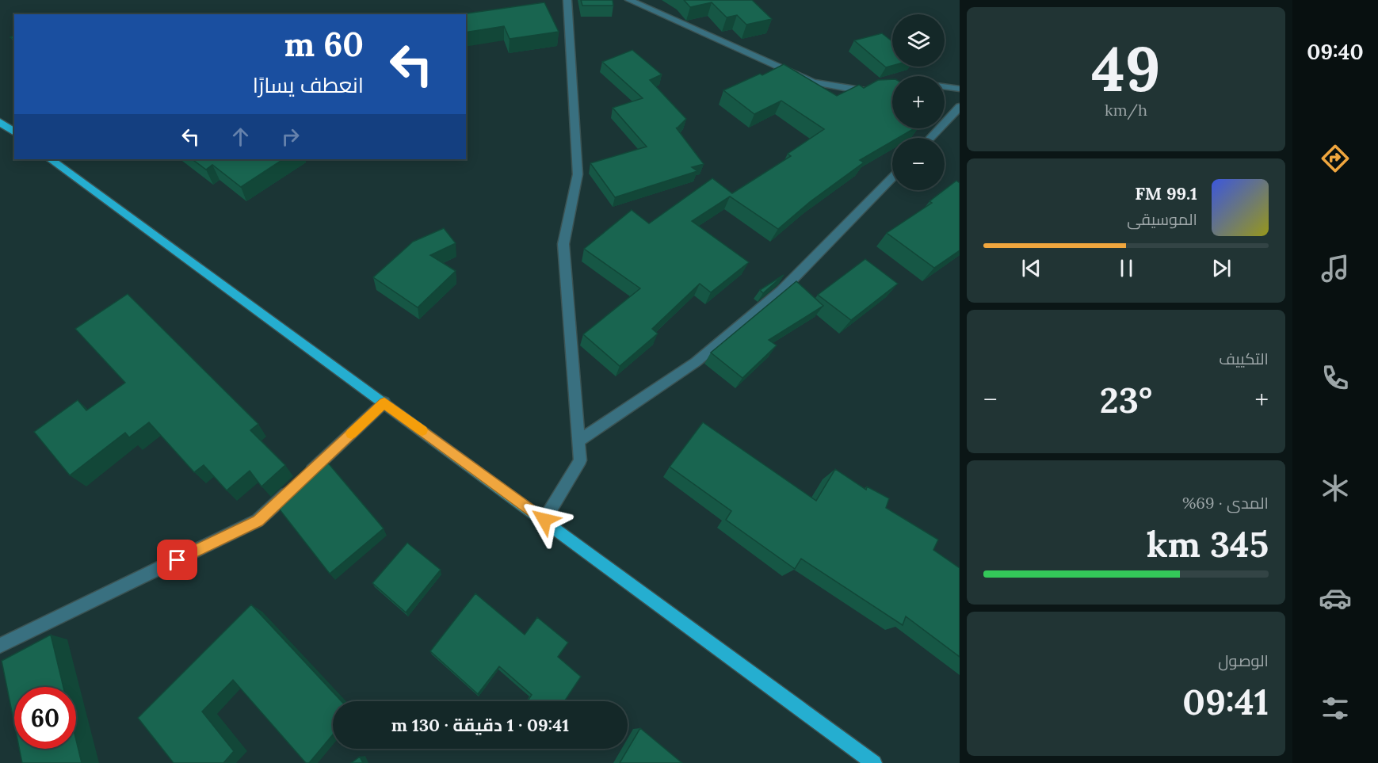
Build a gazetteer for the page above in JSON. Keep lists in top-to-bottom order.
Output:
{
  "page": {
    "tabs": "09:40",
    "tile": [
      ["49", "km/h"],
      "التكييف",
      ["المدى · 69%", "345 km"],
      ["الوصول", "09:41"]
    ],
    "map_buttons": ["+", "−"],
    "turn": ["60 m", "انعطف يسارًا"],
    "song": ["99.1 FM", "الموسيقى"],
    "heat": ["−", "23°", "+"],
    "limit": "60",
    "trip": "09:41 · 1 دقيقة · 130 m"
  }
}
